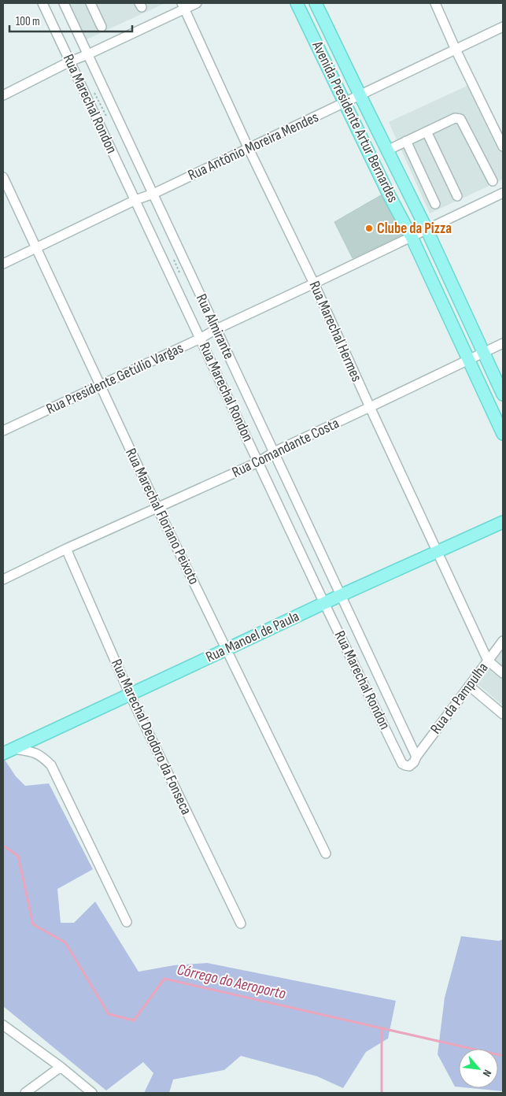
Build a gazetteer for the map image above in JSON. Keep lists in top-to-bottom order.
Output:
{
  "streets": {
    "main road": ["Avenida Presidente Artur Bernardes", "Rua Manoel de Paula"],
    "street": [
      "Rua Marechal Rondon",
      "Rua Antônio Moreira Mendes",
      "Rua Almirante",
      "Rua Marechal Hermes",
      "Rua Presidente Getúlio Vargas",
      "Rua Comandante Costa",
      "Rua Marechal Floriano Peixoto",
      "Rua da Pampulha",
      "Rua Marechal Deodoro da Fonseca"
    ]
  },
  "crossings": [
    ["Rua Marechal Rondon", "Rua Antônio Moreira Mendes"],
    ["Rua Marechal Rondon", "Rua Almirante"],
    ["Rua Marechal Rondon", "Rua Presidente Getúlio Vargas"],
    ["Rua Marechal Rondon", "Rua Comandante Costa"],
    ["Rua Marechal Rondon", "Rua Manoel de Paula"],
    ["Rua Marechal Rondon", "Rua da Pampulha"],
    ["Avenida Presidente Artur Bernardes", "Rua Antônio Moreira Mendes"],
    ["Avenida Presidente Artur Bernardes", "Rua Presidente Getúlio Vargas"],
    ["Avenida Presidente Artur Bernardes", "Rua Comandante Costa"],
    ["Rua Antônio Moreira Mendes", "Rua Almirante"],
    ["Rua Antônio Moreira Mendes", "Rua Marechal Hermes"],
    ["Rua Antônio Moreira Mendes", "Rua Marechal Floriano Peixoto"],
    ["Rua Almirante", "Rua Presidente Getúlio Vargas"],
    ["Rua Almirante", "Rua Comandante Costa"],
    ["Rua Almirante", "Rua Manoel de Paula"],
    ["Rua Almirante", "Rua da Pampulha"],
    ["Rua Marechal Hermes", "Rua Presidente Getúlio Vargas"],
    ["Rua Marechal Hermes", "Rua Comandante Costa"],
    ["Rua Marechal Hermes", "Rua Manoel de Paula"],
    ["Rua Marechal Hermes", "Rua da Pampulha"],
    ["Rua Presidente Getúlio Vargas", "Rua Marechal Floriano Peixoto"],
    ["Rua Comandante Costa", "Rua Marechal Floriano Peixoto"],
    ["Rua Comandante Costa", "Rua Marechal Deodoro da Fonseca"],
    ["Rua Marechal Floriano Peixoto", "Rua Manoel de Paula"],
    ["Rua Manoel de Paula", "Rua Marechal Deodoro da Fonseca"]
  ],
  "water": ["Córrego do Aeroporto"],
  "places": ["Clube da Pizza"],
  "scale_bar": "100 m",
  "north": "bottom right"
}
